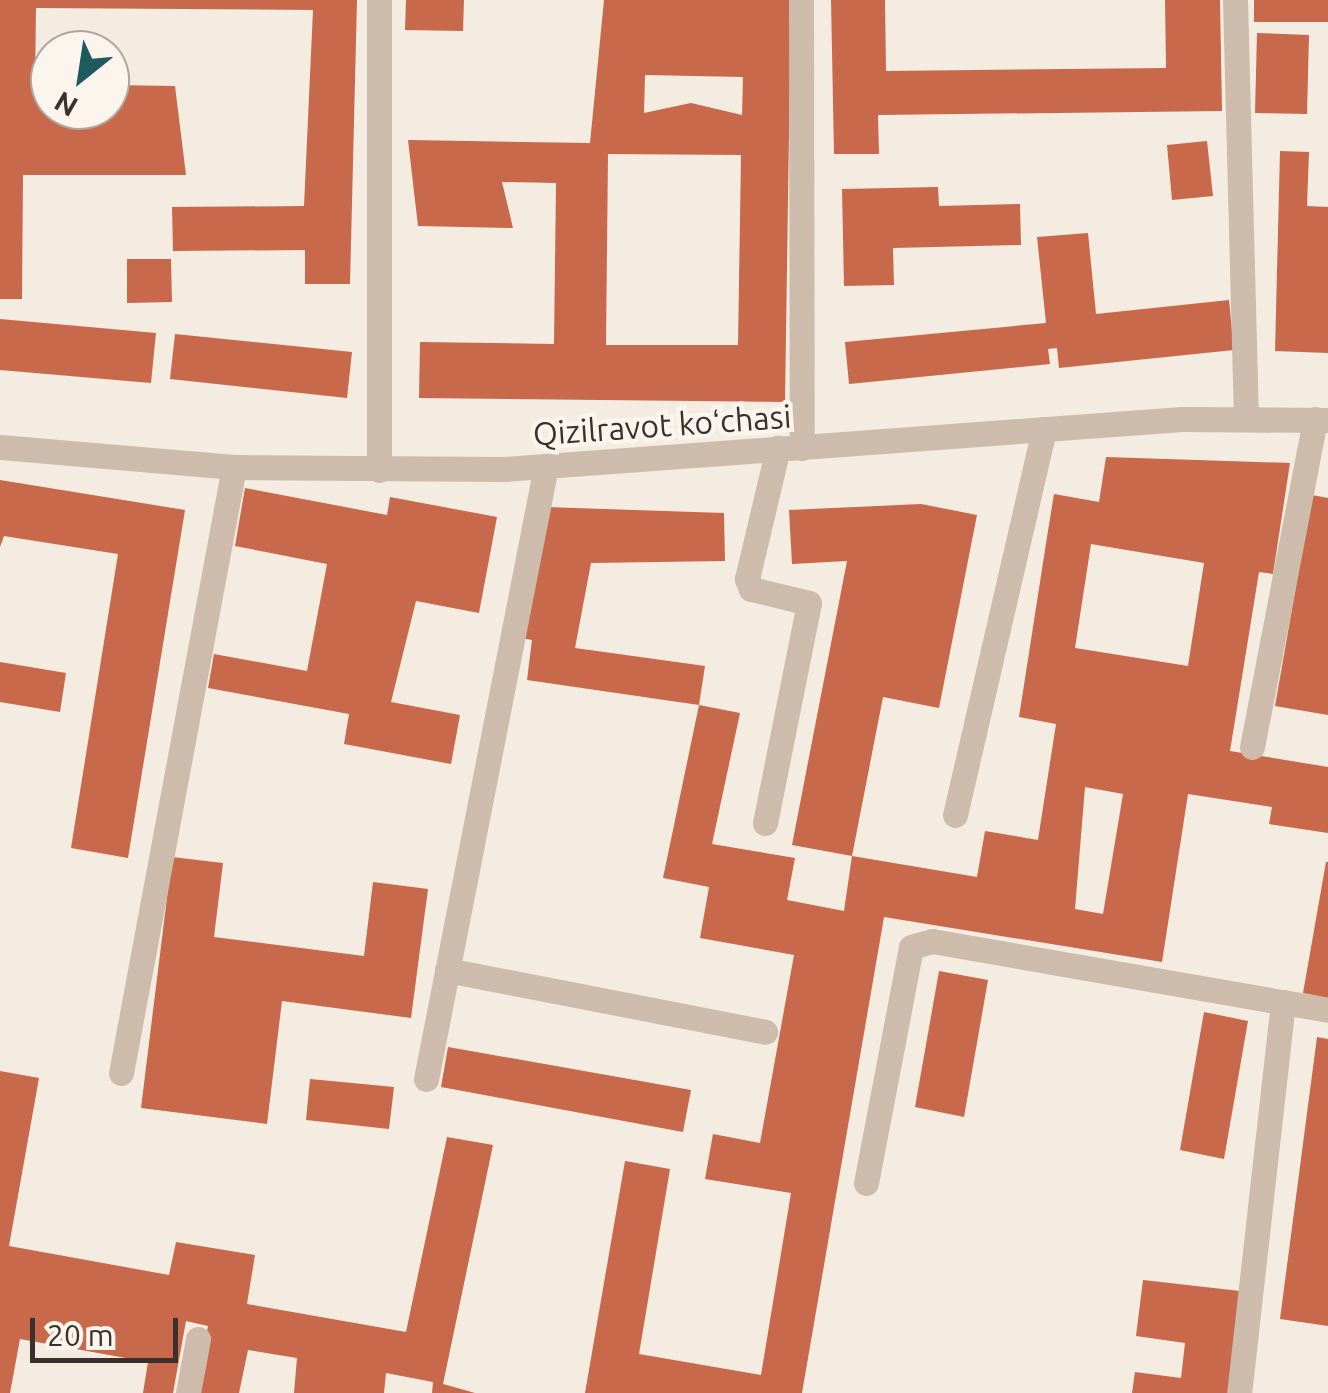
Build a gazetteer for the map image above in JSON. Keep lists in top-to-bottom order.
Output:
{
  "streets": {
    "street": ["Qizilravot koʻchasi"]
  },
  "scale_bar": "20 m",
  "north": "bottom left"
}
